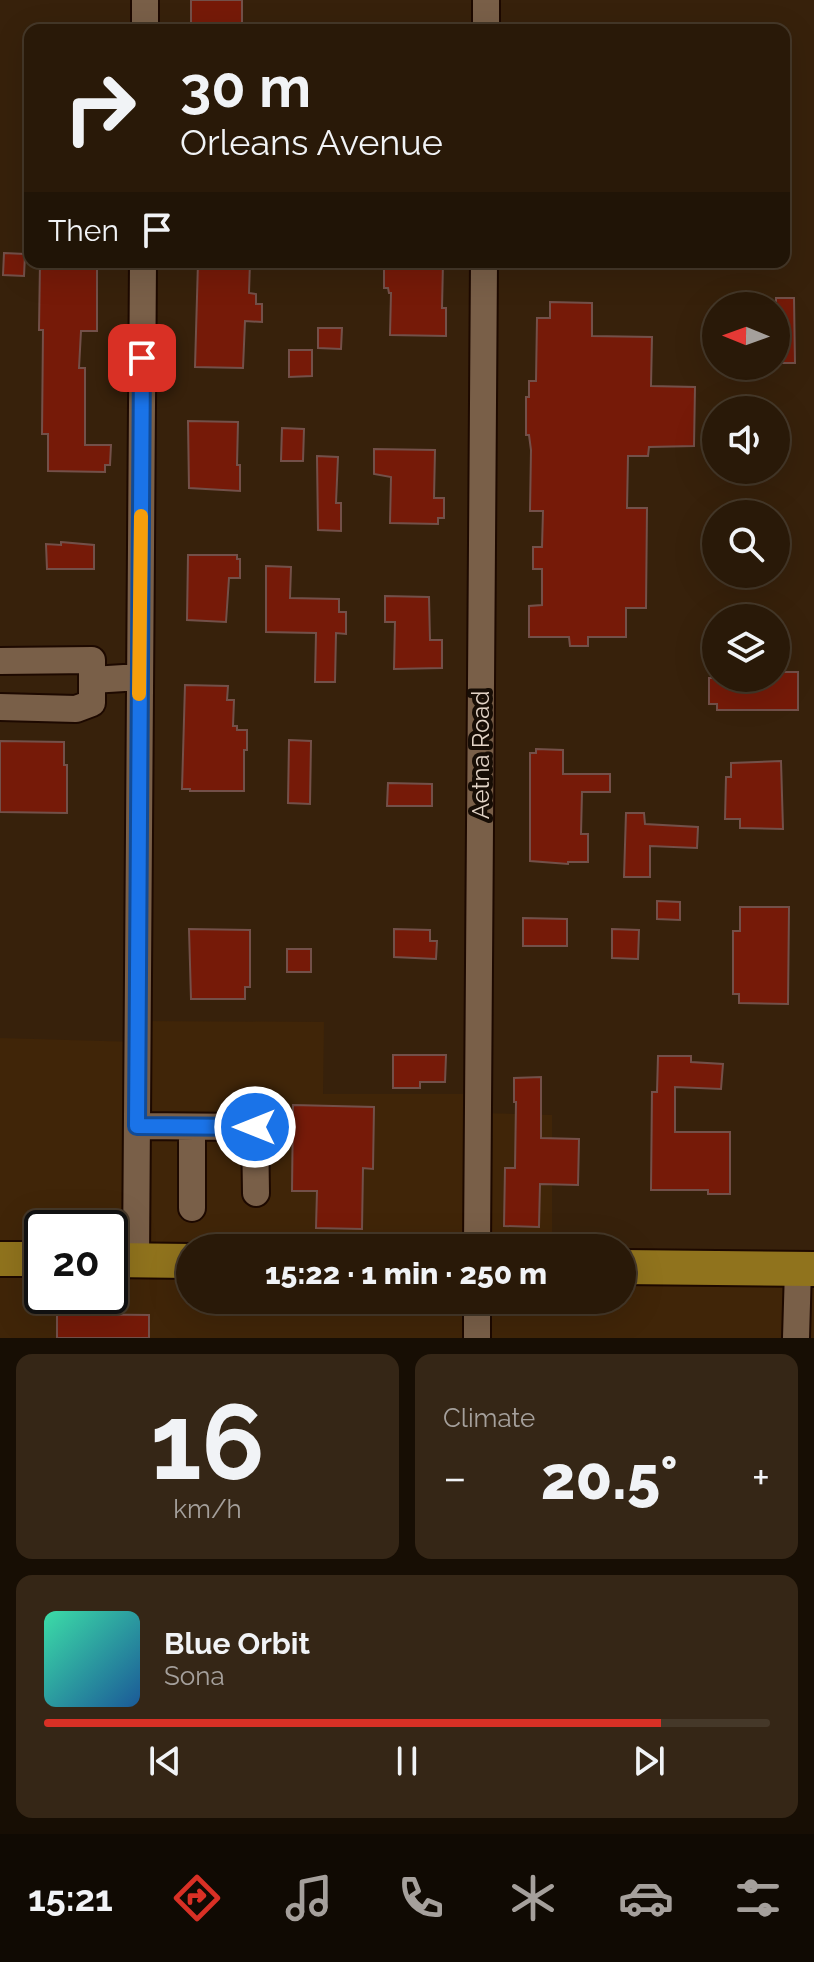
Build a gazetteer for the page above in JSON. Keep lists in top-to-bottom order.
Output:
{
  "streets": {
    "street": ["Aetna Road"]
  },
  "north": "left",
  "page": {
    "turn": ["30 m", "Orleans Avenue"],
    "then": "Then",
    "limit": "20",
    "trip": "15:22 · 1 min · 250 m",
    "tile": [
      ["16", "km/h"],
      "Climate"
    ],
    "heat": ["−", "20.5°", "+"],
    "song": ["Blue Orbit", "Sona"],
    "tabs": "15:21"
  }
}
